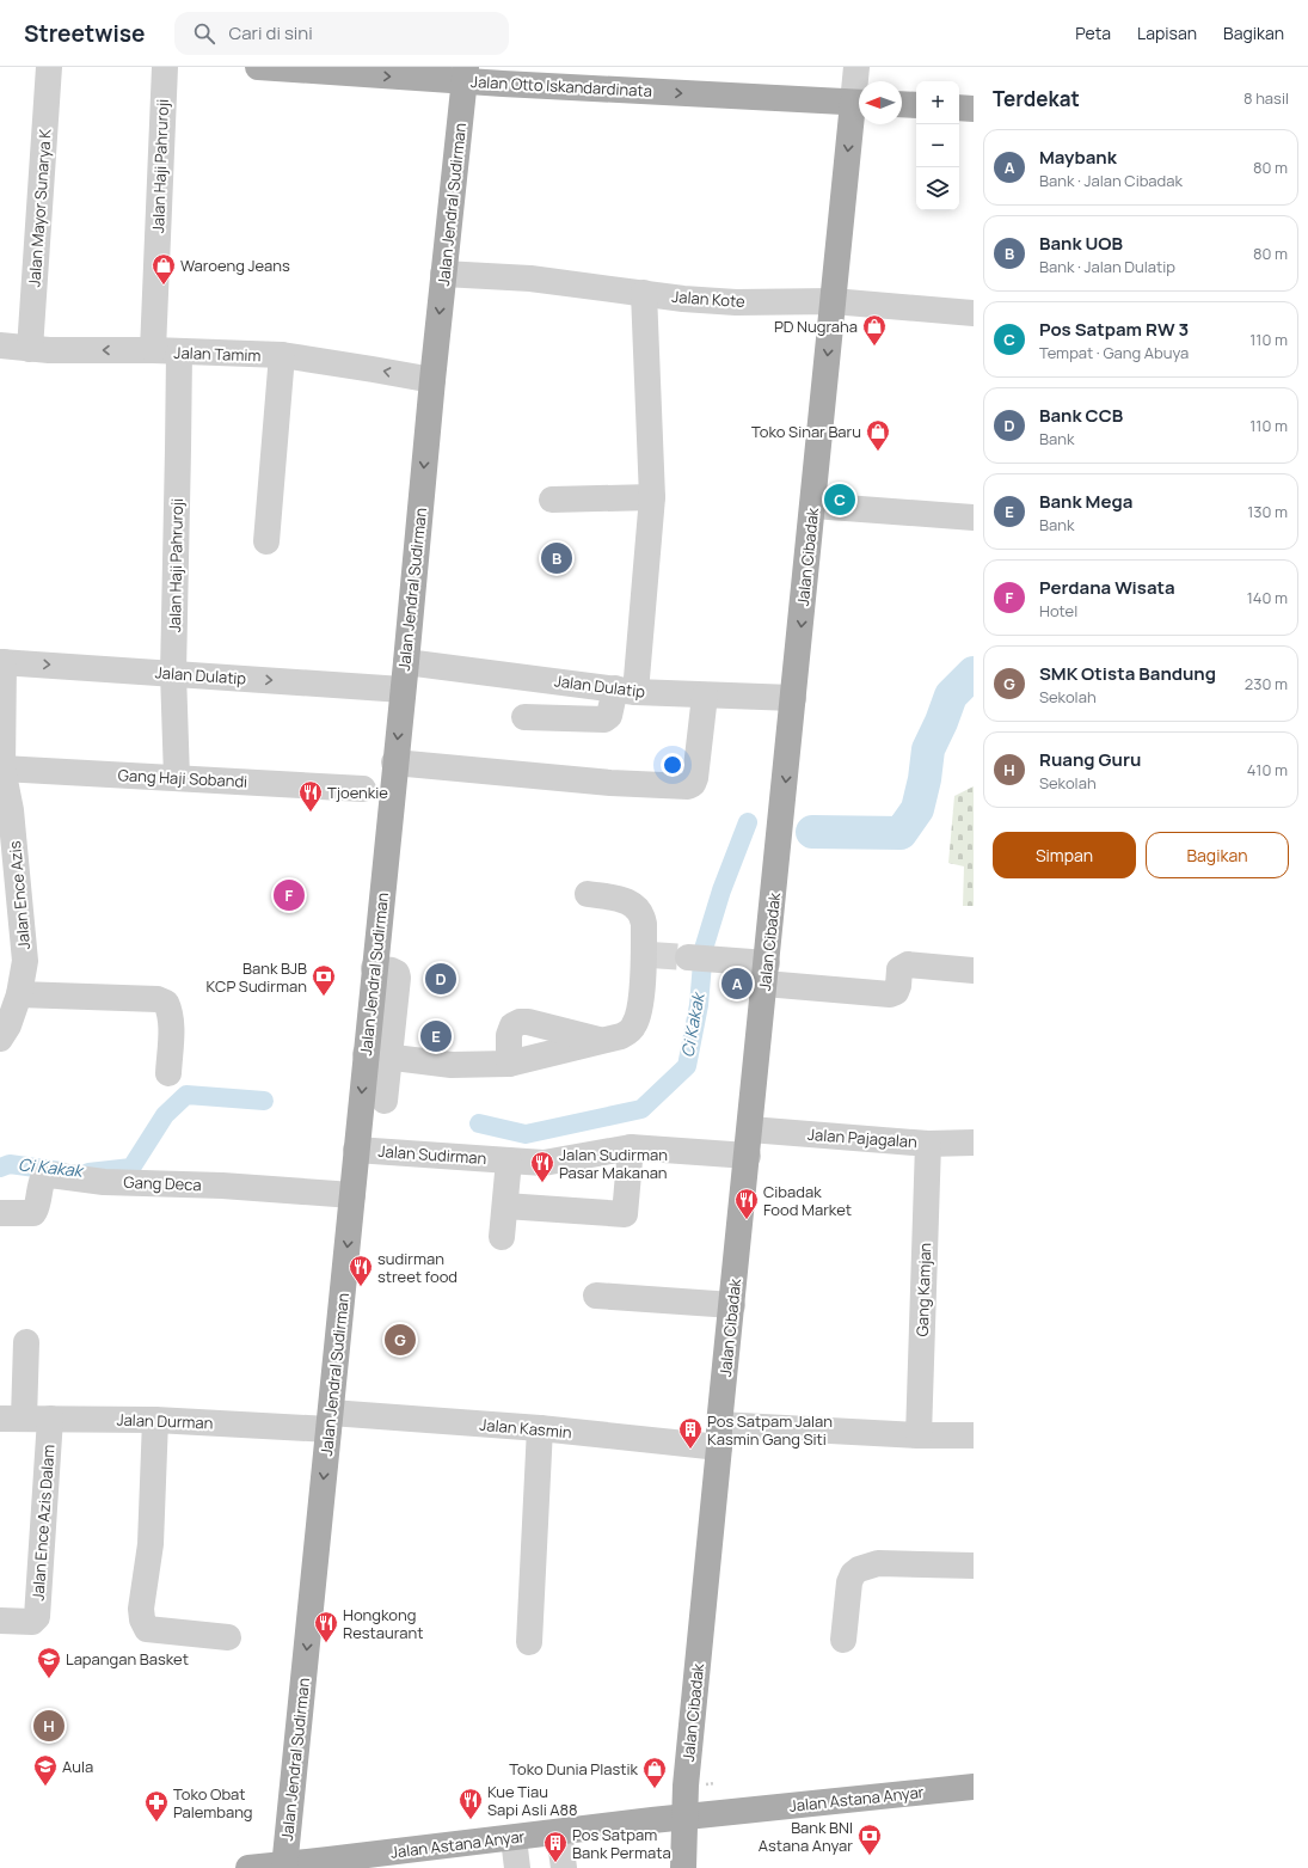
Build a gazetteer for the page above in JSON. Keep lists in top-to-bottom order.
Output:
{
  "streets": {
    "main road": [
      "Jalan Otto Iskandardinata",
      "Jalan Jendral Sudirman",
      "Jalan Cibadak",
      "Jalan Astana Anyar"
    ],
    "street": [
      "Jalan Haji Pahruroji",
      "Jalan Mayor Sunarya K",
      "Jalan Kote",
      "Jalan Tamim",
      "Jalan Dulatip",
      "Gang Haji Sobandi",
      "Jalan Ence Azis",
      "Jalan Pajagalan",
      "Jalan Sudirman",
      "Gang Deca",
      "Gang Kamjan",
      "Jalan Durman",
      "Jalan Kasmin",
      "Jalan Ence Azis Dalam"
    ]
  },
  "crossings": [
    ["Jalan Otto Iskandardinata", "Jalan Jendral Sudirman"],
    ["Jalan Haji Pahruroji", "Jalan Tamim"],
    ["Jalan Haji Pahruroji", "Jalan Dulatip"],
    ["Jalan Haji Pahruroji", "Gang Haji Sobandi"],
    ["Jalan Jendral Sudirman", "Jalan Kote"],
    ["Jalan Jendral Sudirman", "Jalan Tamim"],
    ["Jalan Jendral Sudirman", "Jalan Dulatip"],
    ["Jalan Jendral Sudirman", "Jalan Sudirman"],
    ["Jalan Jendral Sudirman", "Gang Deca"],
    ["Jalan Jendral Sudirman", "Jalan Durman"],
    ["Jalan Jendral Sudirman", "Jalan Kasmin"],
    ["Jalan Jendral Sudirman", "Jalan Astana Anyar"],
    ["Jalan Mayor Sunarya K", "Jalan Tamim"],
    ["Jalan Kote", "Jalan Cibadak"],
    ["Jalan Cibadak", "Jalan Dulatip"],
    ["Jalan Cibadak", "Jalan Pajagalan"],
    ["Jalan Cibadak", "Jalan Sudirman"],
    ["Jalan Cibadak", "Jalan Kasmin"],
    ["Jalan Cibadak", "Jalan Astana Anyar"],
    ["Jalan Dulatip", "Jalan Ence Azis"],
    ["Gang Haji Sobandi", "Jalan Ence Azis"],
    ["Jalan Pajagalan", "Gang Kamjan"],
    ["Gang Kamjan", "Jalan Kasmin"],
    ["Jalan Durman", "Jalan Kasmin"],
    ["Jalan Durman", "Jalan Ence Azis Dalam"]
  ],
  "one_way": [
    "Jalan Otto Iskandardinata",
    "Jalan Jendral Sudirman",
    "Jalan Tamim",
    "Jalan Cibadak",
    "Jalan Dulatip"
  ],
  "water": ["Ci Kakak"],
  "places": {
    "shop": [
      "Waroeng Jeans",
      "PD Nugraha",
      "Toko Sinar Baru",
      "Toko Dunia Plastik"
    ],
    "restaurant": [
      "Tjoenkie",
      "Jalan Sudirman Pasar Makanan",
      "Cibadak Food Market",
      "sudirman street food",
      "Hongkong Restaurant",
      "Kue Tiau Sapi Asli A88"
    ],
    "bank": ["Bank BJB KCP Sudirman", "Bank BNI Astana Anyar"],
    "building": ["Pos Satpam Jalan Kasmin Gang Siti", "Pos Satpam Bank Permata"],
    "school or university": ["Lapangan Basket", "Aula"],
    "pharmacy": ["Toko Obat Palembang"]
  },
  "north": "left",
  "page": {
    "header": "Streetwise",
    "search": "Cari di sini",
    "nav": ["Peta", "Lapisan", "Bagikan"],
    "heading": ["Terdekat", "8 hasil"],
    "map_buttons": ["+", "−"],
    "list": [
      {
        "mark": "A",
        "name": "Maybank",
        "note": "Bank · Jalan Cibadak",
        "value": "80 m"
      },
      {
        "mark": "B",
        "name": "Bank UOB",
        "note": "Bank · Jalan Dulatip",
        "value": "80 m"
      },
      {
        "mark": "C",
        "name": "Pos Satpam RW 3",
        "note": "Tempat · Gang Abuya",
        "value": "110 m"
      },
      {
        "mark": "D",
        "name": "Bank CCB",
        "note": "Bank",
        "value": "110 m"
      },
      {
        "mark": "E",
        "name": "Bank Mega",
        "note": "Bank",
        "value": "130 m"
      },
      {
        "mark": "F",
        "name": "Perdana Wisata",
        "note": "Hotel",
        "value": "140 m"
      },
      {
        "mark": "G",
        "name": "SMK Otista Bandung",
        "note": "Sekolah",
        "value": "230 m"
      },
      {
        "mark": "H",
        "name": "Ruang Guru",
        "note": "Sekolah",
        "value": "410 m"
      }
    ],
    "pins": [
      "C",
      "B",
      "F",
      "D",
      "A",
      "E",
      "G",
      "H"
    ],
    "buttons": ["Simpan", "Bagikan"]
  }
}
